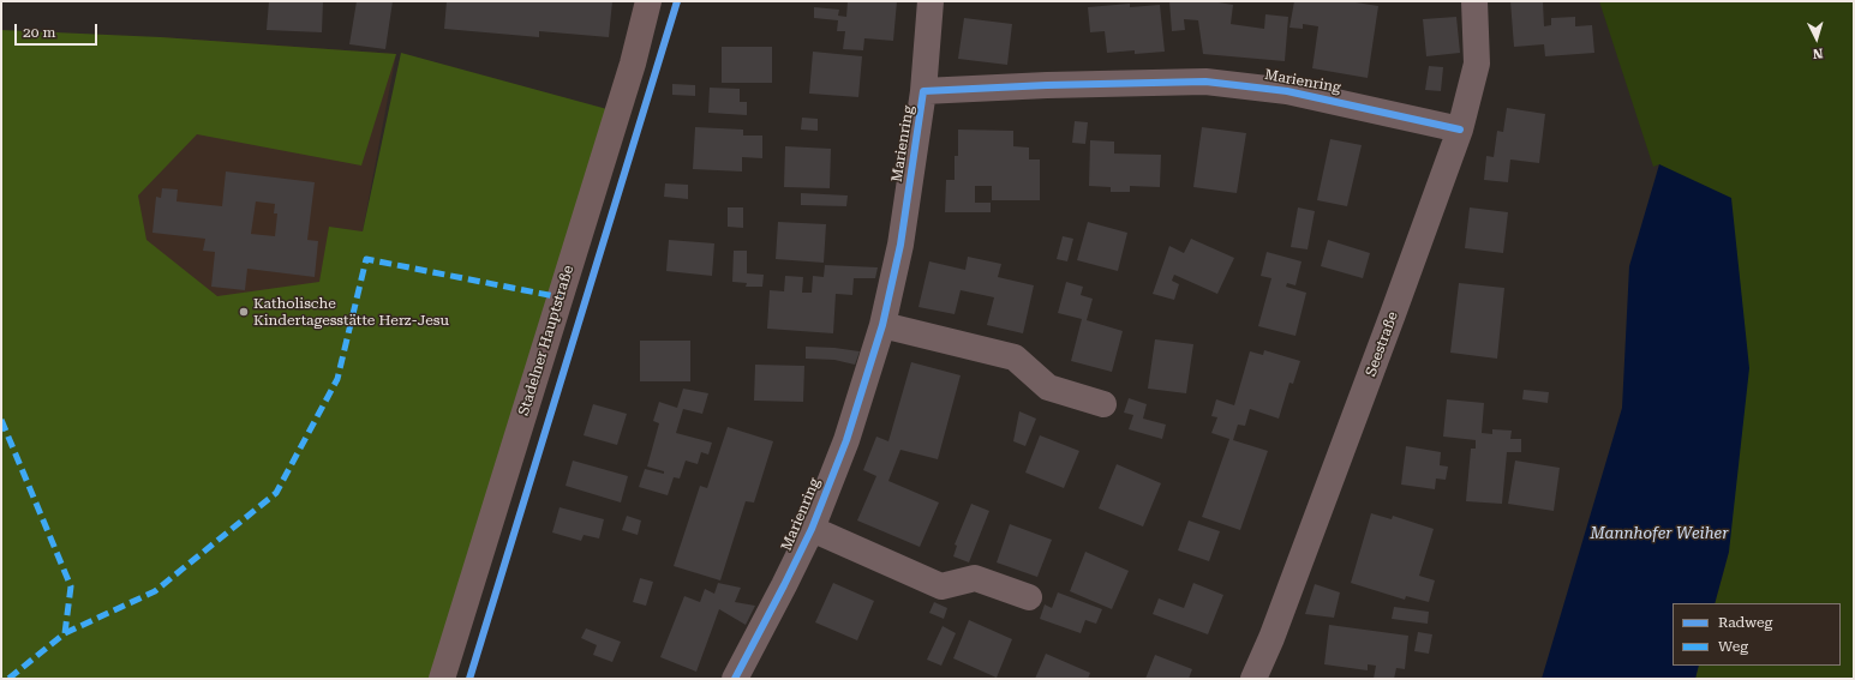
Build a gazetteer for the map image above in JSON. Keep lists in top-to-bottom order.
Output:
{
  "streets": {
    "main road": ["Stadelner Hauptstraße"],
    "street": ["Marienring", "Seestraße"]
  },
  "crossings": [
    ["Marienring", "Seestraße"]
  ],
  "water": ["Mannhofer Weiher"],
  "places": ["Katholische Kindertagesstätte Herz-Jesu"],
  "legend": ["Radweg", "Weg"],
  "scale_bar": "20 m",
  "north": "bottom"
}
